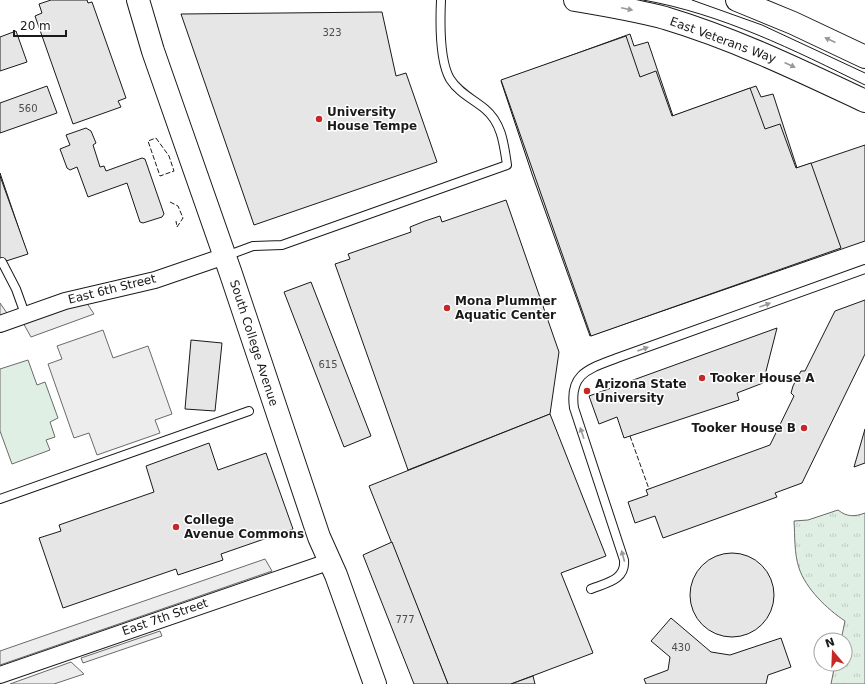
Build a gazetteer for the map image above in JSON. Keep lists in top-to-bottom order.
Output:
{
  "streets": {
    "street": [
      "East Veterans Way",
      "East 6th Street",
      "South College Avenue",
      "East 7th Street"
    ]
  },
  "crossings": [
    ["East 6th Street", "South College Avenue"],
    ["South College Avenue", "East 7th Street"]
  ],
  "places": [
    "University House Tempe",
    "Mona Plummer Aquatic Center",
    "Tooker House A",
    "Arizona State University",
    "Tooker House B",
    "College Avenue Commons"
  ],
  "house_numbers": [
    "323",
    "560",
    "615",
    "777",
    "430"
  ],
  "scale_bar": "20 m",
  "north": "top"
}
